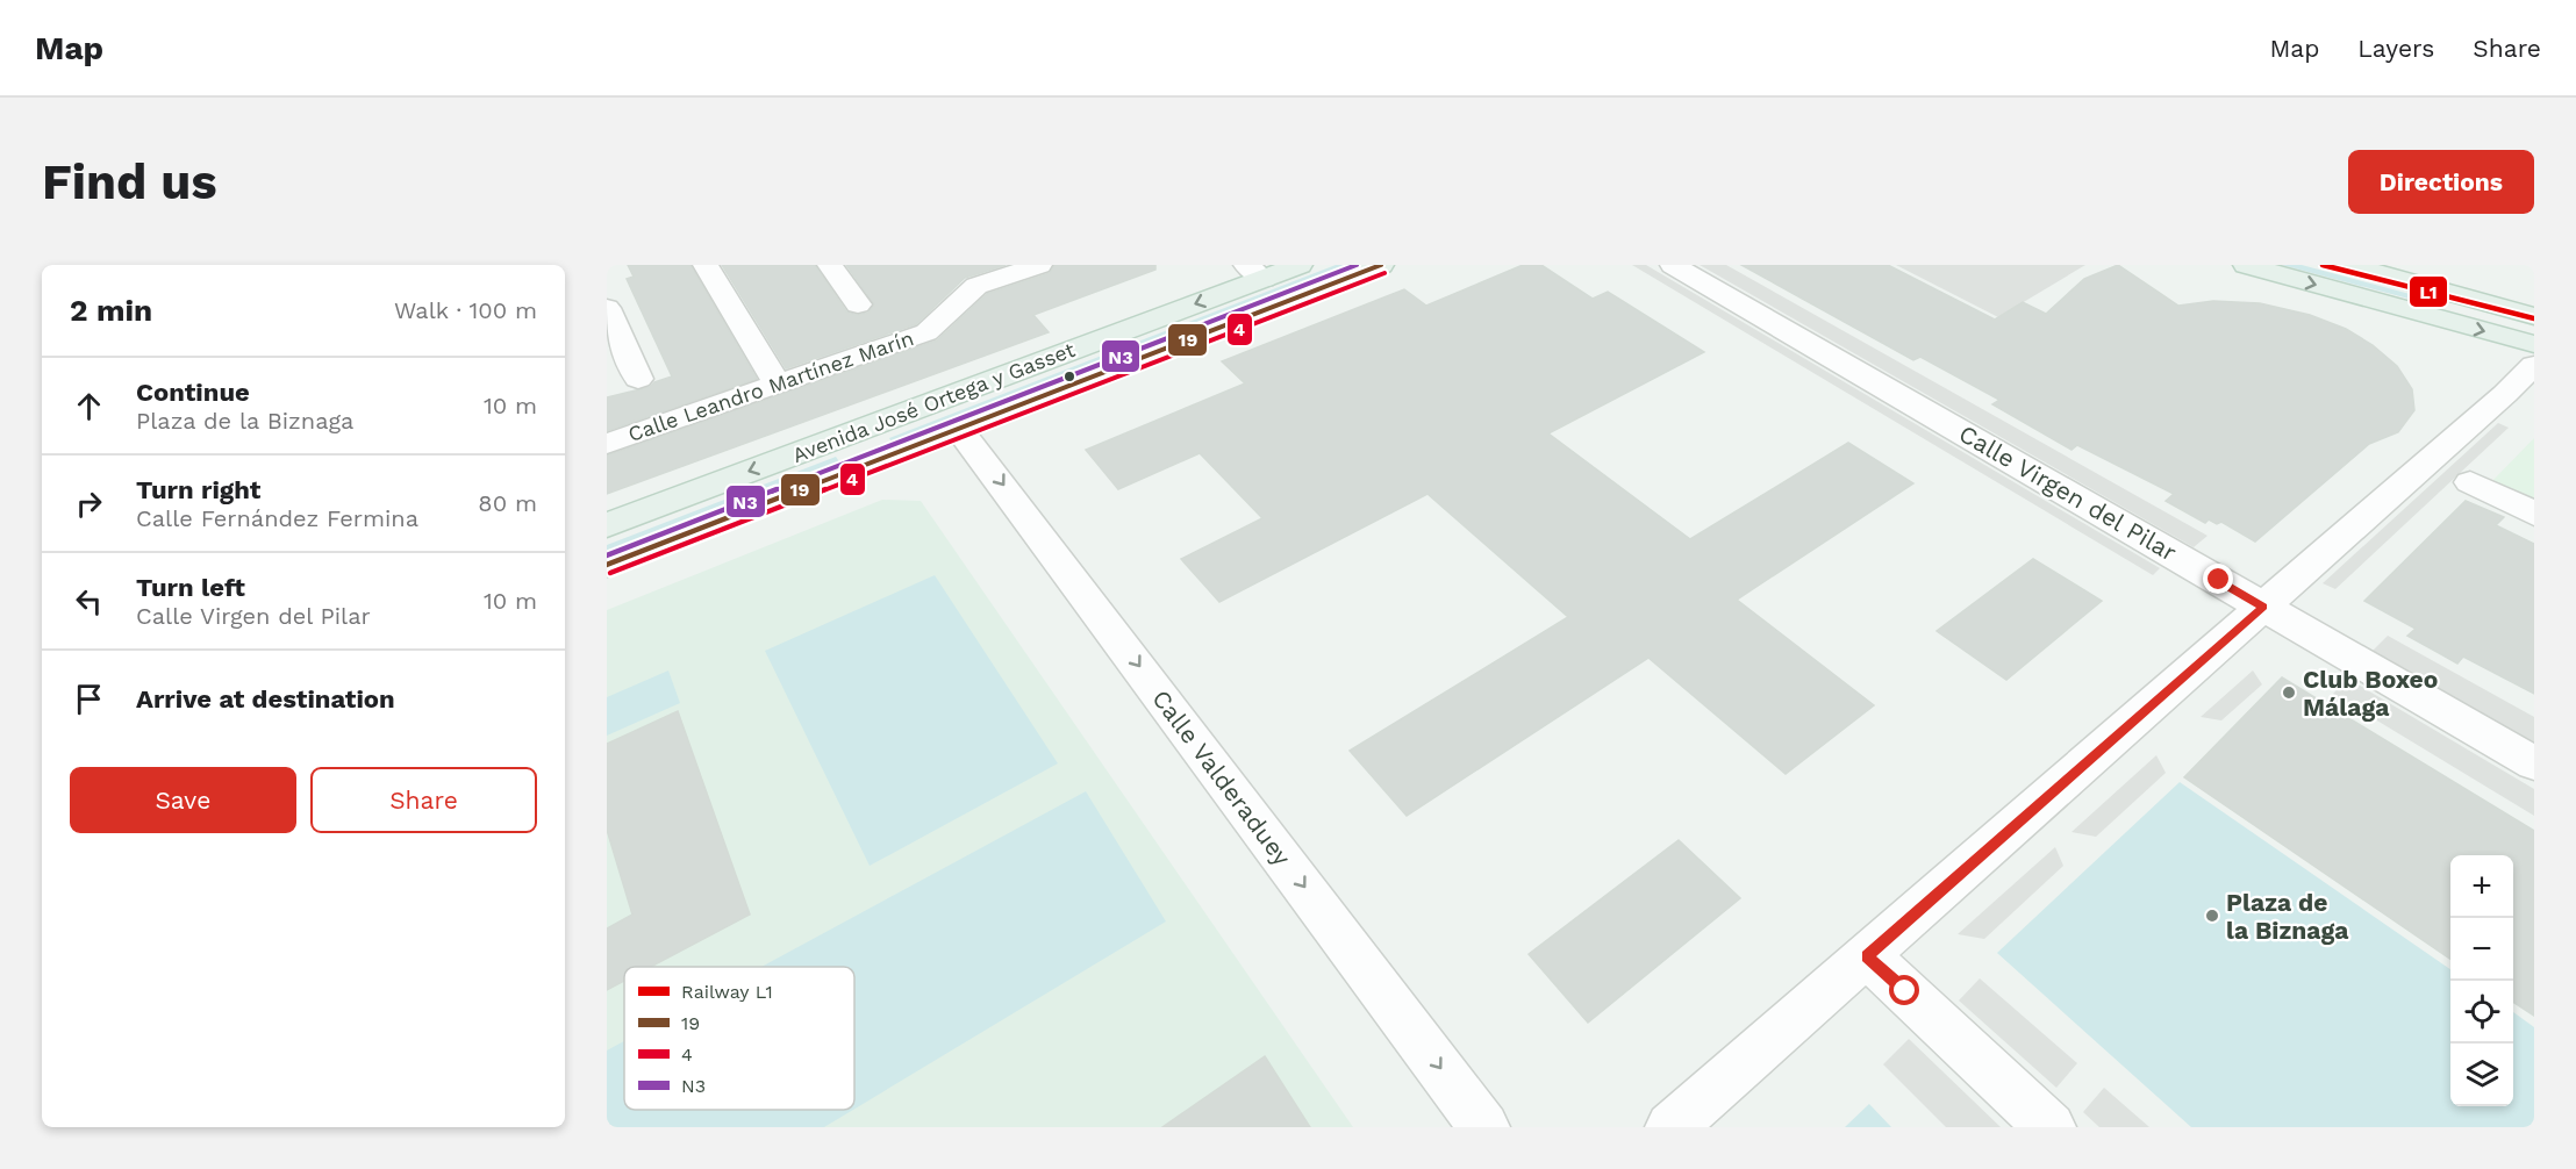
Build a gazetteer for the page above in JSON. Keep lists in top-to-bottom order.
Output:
{
  "streets": {
    "main road": ["Avenida José Ortega y Gasset"],
    "street": ["Calle Leandro Martínez Marín", "Calle Virgen del Pilar", "Calle Valderaduey"]
  },
  "crossings": [
    ["Avenida José Ortega y Gasset", "Calle Valderaduey"]
  ],
  "one_way": ["Calle Valderaduey"],
  "places": ["Club Boxeo Málaga", "Plaza de la Biznaga"],
  "lines": [
    "rail line L1",
    "transit line 19",
    "transit line N3",
    "transit line 4"
  ],
  "legend": [
    "Railway L1",
    "19",
    "4",
    "N3"
  ],
  "page": {
    "header": "Map",
    "nav": ["Map", "Layers", "Share"],
    "buttons": [
      "Directions",
      ["Save", "Share"]
    ],
    "title": "Find us",
    "heading": ["2 min", "Walk · 100 m"],
    "list": [
      ["Continue", "Plaza de la Biznaga", "10 m"],
      ["Turn right", "Calle Fernández Fermina", "80 m"],
      ["Turn left", "Calle Virgen del Pilar", "10 m"],
      "Arrive at destination"
    ],
    "map_buttons": ["+", "−"]
  }
}
